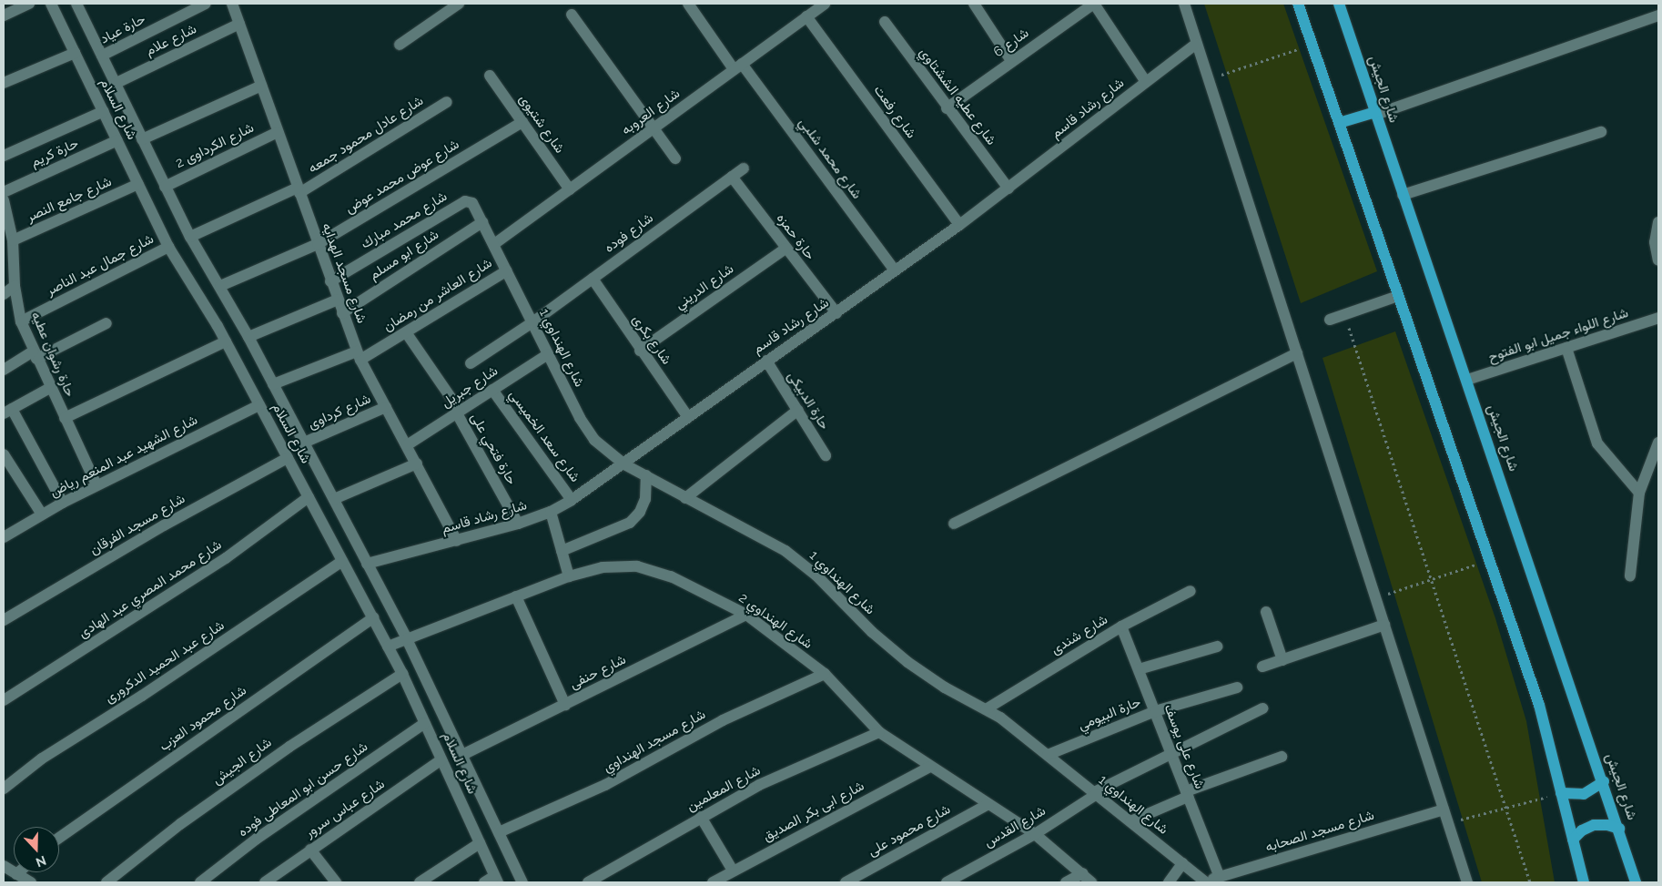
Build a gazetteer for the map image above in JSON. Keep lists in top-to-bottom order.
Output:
{
  "streets": {
    "main road": ["شارع الجيش"],
    "street": [
      "حارة عياد",
      "شارع علام",
      "شارع 6",
      "شارع عطيه الششتاوي",
      "شارع رشاد قاسم",
      "شارع السلام",
      "شارع العروبه",
      "شارع رفعت",
      "شارع شتيوى",
      "شارع عادل محمود جمعه",
      "شارع الكرداوى 2",
      "حارة كريم",
      "شارع محمد شلبي",
      "شارع عوض محمد عوض",
      "شارع جامع النصر",
      "شارع محمد مبارك",
      "شارع فوده",
      "حارة حمزه",
      "شارع ابو مسلم",
      "شارع جمال عبد الناصر",
      "شارع مسجد الهدايه",
      "شارع الدريني",
      "شارع العاشر من رمضان",
      "شارع اللواء جميل ابو الفتوح",
      "شارع بكرى",
      "شارع الهنداوي 1",
      "حارة رشوان عطيه",
      "شارع جبريل",
      "حارة الدبيكى",
      "شارع كرداوى",
      "شارع سعد الخميسي",
      "حارة فتحي على",
      "شارع الشهيد عبد المنعم رياض",
      "شارع مسجد الفرقان",
      "شارع محمد المصري عبد الهادى",
      "شارع الهنداوي 2",
      "شارع شندى",
      "شارع عبد الحميد الدكرورى",
      "شارع حنفى",
      "حارة البيومي",
      "شارع محمود العزب",
      "شارع مسجد الهنداوي",
      "شارع على يوسف",
      "شارع المعلمين",
      "شارع حسن ابو المعاطى فوده",
      "شارع عباس سرور",
      "شارع ابى بكر الصديق",
      "شارع القدس",
      "شارع محمود على",
      "شارع مسجد الصحابه"
    ]
  },
  "crossings": [
    ["حارة عياد", "شارع السلام"],
    ["شارع علام", "شارع السلام"],
    ["شارع علام", "شارع مسجد الهدايه"],
    ["شارع 6", "شارع عطيه الششتاوي"],
    ["شارع الجيش", "شارع السلام"],
    ["شارع الجيش", "شارع اللواء جميل ابو الفتوح"],
    ["شارع عطيه الششتاوي", "شارع رشاد قاسم"],
    ["شارع رشاد قاسم", "شارع السلام"],
    ["شارع رشاد قاسم", "شارع رفعت"],
    ["شارع رشاد قاسم", "شارع محمد شلبي"],
    ["شارع رشاد قاسم", "حارة حمزه"],
    ["شارع رشاد قاسم", "شارع مسجد الهدايه"],
    ["شارع رشاد قاسم", "شارع بكرى"],
    ["شارع رشاد قاسم", "شارع الهنداوي 1"],
    ["شارع رشاد قاسم", "حارة الدبيكى"],
    ["شارع رشاد قاسم", "شارع سعد الخميسي"],
    ["شارع رشاد قاسم", "حارة فتحي على"],
    ["شارع السلام", "شارع عادل محمود جمعه"],
    ["شارع السلام", "شارع الكرداوى 2"],
    ["شارع السلام", "حارة كريم"],
    ["شارع السلام", "شارع عوض محمد عوض"],
    ["شارع السلام", "شارع جامع النصر"],
    ["شارع السلام", "شارع جمال عبد الناصر"],
    ["شارع السلام", "شارع العاشر من رمضان"],
    ["شارع السلام", "شارع كرداوى"],
    ["شارع السلام", "شارع الشهيد عبد المنعم رياض"],
    ["شارع السلام", "شارع مسجد الفرقان"],
    ["شارع السلام", "شارع محمد المصري عبد الهادى"],
    ["شارع السلام", "شارع الهنداوي 2"],
    ["شارع السلام", "شارع عبد الحميد الدكرورى"],
    ["شارع السلام", "شارع حنفى"],
    ["شارع السلام", "شارع محمود العزب"],
    ["شارع السلام", "شارع مسجد الهنداوي"],
    ["شارع السلام", "شارع حسن ابو المعاطى فوده"],
    ["شارع السلام", "شارع عباس سرور"],
    ["شارع العروبه", "شارع رفعت"],
    ["شارع العروبه", "شارع شتيوى"],
    ["شارع العروبه", "شارع محمد شلبي"],
    ["شارع العروبه", "شارع الهنداوي 1"],
    ["شارع شتيوى", "شارع عوض محمد عوض"],
    ["شارع عادل محمود جمعه", "شارع مسجد الهدايه"],
    ["شارع الكرداوى 2", "شارع مسجد الهدايه"],
    ["شارع عوض محمد عوض", "شارع مسجد الهدايه"],
    ["شارع جامع النصر", "حارة رشوان عطيه"],
    ["شارع محمد مبارك", "شارع مسجد الهدايه"],
    ["شارع محمد مبارك", "شارع الهنداوي 1"],
    ["شارع فوده", "حارة حمزه"],
    ["شارع فوده", "شارع بكرى"],
    ["شارع فوده", "شارع الهنداوي 1"],
    ["حارة حمزه", "شارع الدريني"],
    ["شارع ابو مسلم", "شارع مسجد الهدايه"],
    ["شارع ابو مسلم", "شارع الهنداوي 1"],
    ["شارع جمال عبد الناصر", "حارة رشوان عطيه"],
    ["شارع مسجد الهدايه", "شارع العاشر من رمضان"],
    ["شارع مسجد الهدايه", "شارع جبريل"],
    ["شارع مسجد الهدايه", "شارع كرداوى"],
    ["شارع الدريني", "شارع بكرى"],
    ["شارع العاشر من رمضان", "شارع الهنداوي 1"],
    ["شارع العاشر من رمضان", "حارة فتحي على"],
    ["شارع الهنداوي 1", "شارع جبريل"],
    ["شارع الهنداوي 1", "شارع شندى"],
    ["شارع الهنداوي 1", "حارة البيومي"],
    ["شارع الهنداوي 1", "شارع القدس"],
    ["شارع الهنداوي 1", "شارع مسجد الصحابه"],
    ["حارة رشوان عطيه", "شارع الشهيد عبد المنعم رياض"],
    ["شارع جبريل", "شارع سعد الخميسي"],
    ["شارع جبريل", "حارة فتحي على"],
    ["شارع الهنداوي 2", "شارع حنفى"],
    ["شارع الهنداوي 2", "شارع مسجد الهنداوي"],
    ["شارع الهنداوي 2", "شارع المعلمين"],
    ["شارع الهنداوي 2", "شارع ابى بكر الصديق"],
    ["شارع الهنداوي 2", "شارع القدس"],
    ["شارع الهنداوي 2", "شارع محمود على"],
    ["شارع شندى", "شارع على يوسف"],
    ["حارة البيومي", "شارع على يوسف"],
    ["شارع على يوسف", "شارع القدس"],
    ["شارع على يوسف", "شارع مسجد الصحابه"]
  ],
  "north": "bottom"
}
